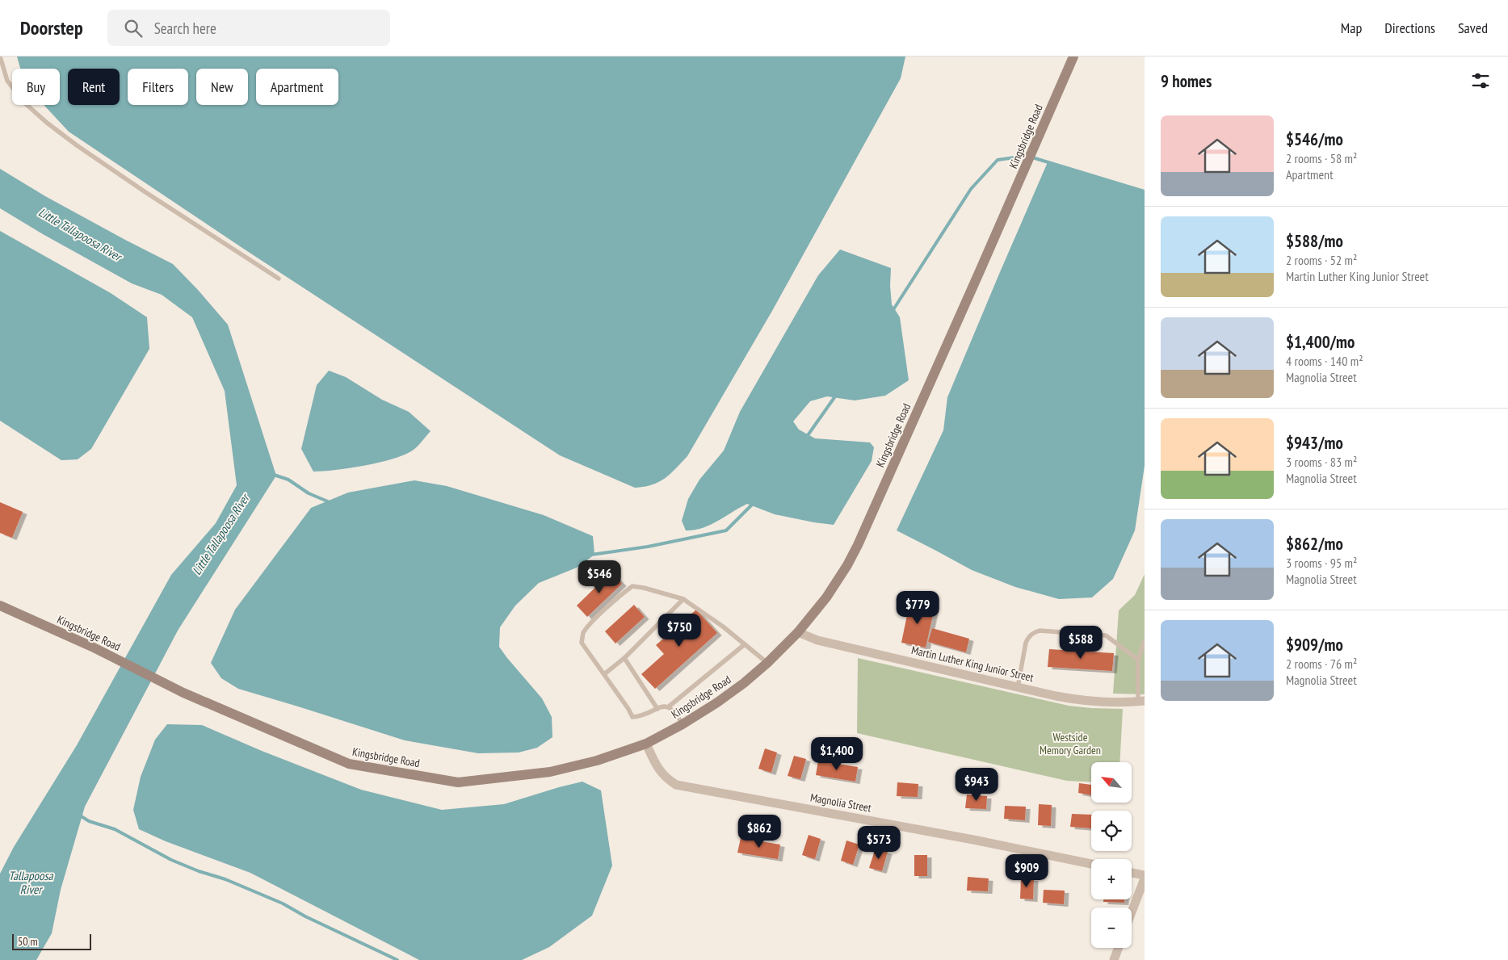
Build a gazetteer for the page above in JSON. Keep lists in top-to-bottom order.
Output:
{
  "streets": {
    "street": ["Kingsbridge Road", "Martin Luther King Junior Street", "Magnolia Street"]
  },
  "crossings": [
    ["Kingsbridge Road", "Martin Luther King Junior Street"],
    ["Kingsbridge Road", "Magnolia Street"]
  ],
  "water": ["Little Tallapoosa River", "Tallapoosa River"],
  "parks": ["Westside Memory Garden"],
  "scale_bar": "50 m",
  "north": "top left",
  "page": {
    "header": "Doorstep",
    "search": "Search here",
    "nav": ["Map", "Directions", "Saved"],
    "heading": "9 homes",
    "chip": [
      "Buy",
      "Rent",
      "Filters",
      "New",
      "Apartment"
    ],
    "list": [
      {
        "name": "$546/mo",
        "note": "2 rooms · 58 m² · Apartment"
      },
      {
        "name": "$588/mo",
        "note": "2 rooms · 52 m² · Martin Luther King Junior Street"
      },
      {
        "name": "$1,400/mo",
        "note": "4 rooms · 140 m² · Magnolia Street"
      },
      {
        "name": "$943/mo",
        "note": "3 rooms · 83 m² · Magnolia Street"
      },
      {
        "name": "$862/mo",
        "note": "3 rooms · 95 m² · Magnolia Street"
      },
      {
        "name": "$909/mo",
        "note": "2 rooms · 76 m² · Magnolia Street"
      }
    ],
    "price": [
      "$546",
      "$779",
      "$750",
      "$588",
      "$1,400",
      "$943",
      "$862",
      "$573",
      "$909"
    ],
    "map_buttons": ["+", "−"],
    "scale": "50 m"
  }
}
